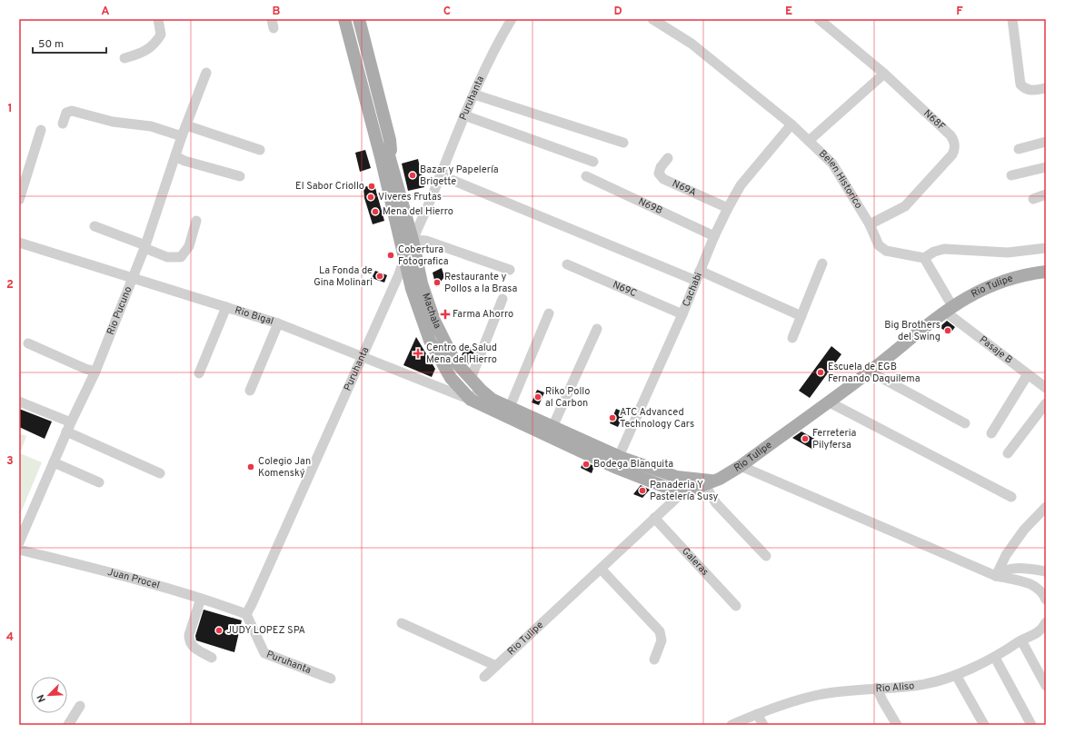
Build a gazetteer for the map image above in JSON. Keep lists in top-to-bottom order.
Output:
{
  "streets": {
    "main road": ["Rio Tulipe", "Machala"],
    "street": [
      "Puruhanta",
      "N68F",
      "Belen Historico",
      "N69A",
      "N69B",
      "N69C",
      "Cachabi",
      "Rio Pucuno",
      "Rio Bigal",
      "Pasaje B",
      "Galeras",
      "Juan Procel",
      "Rio Aliso"
    ]
  },
  "crossings": [
    ["Puruhanta", "Machala"],
    ["Puruhanta", "Rio Bigal"],
    ["Puruhanta", "Juan Procel"],
    ["N68F", "Belen Historico"],
    ["Belen Historico", "Cachabi"],
    ["N69A", "Cachabi"],
    ["N69B", "Cachabi"],
    ["Rio Tulipe", "Machala"],
    ["Rio Tulipe", "Pasaje B"],
    ["Rio Tulipe", "Galeras"],
    ["N69C", "Cachabi"],
    ["Cachabi", "Machala"],
    ["Rio Pucuno", "Rio Bigal"],
    ["Machala", "Rio Bigal"]
  ],
  "places": {
    "other": [
      "Bazar y Papelería Brigette",
      "El Sabor Criollo",
      "Viveres Frutas",
      "Mena del Hierro",
      "Cobertura Fotografica",
      "La Fonda de Gina Molinari",
      "Restaurante y Pollos a la Brasa",
      "Big Brothers del Swing",
      "Escuela de EGB Fernando Daquilema",
      "Riko Pollo al Carbon",
      "ATC Advanced Technology Cars",
      "Ferreteria Pilyfersa",
      "Bodega Blanquita",
      "Colegio Jan Komenský",
      "Panaderia Y Pastelería Susy",
      "JUDY LOPEZ SPA"
    ],
    "health": ["Farma Ahorro", "Centro de Salud Mena del Hierro"]
  },
  "scale_bar": "50 m",
  "north": "bottom left",
  "grid": {
    "columns": [
      "A",
      "B",
      "C",
      "D",
      "E",
      "F"
    ],
    "rows": [
      "1",
      "2",
      "3",
      "4"
    ]
  }
}
